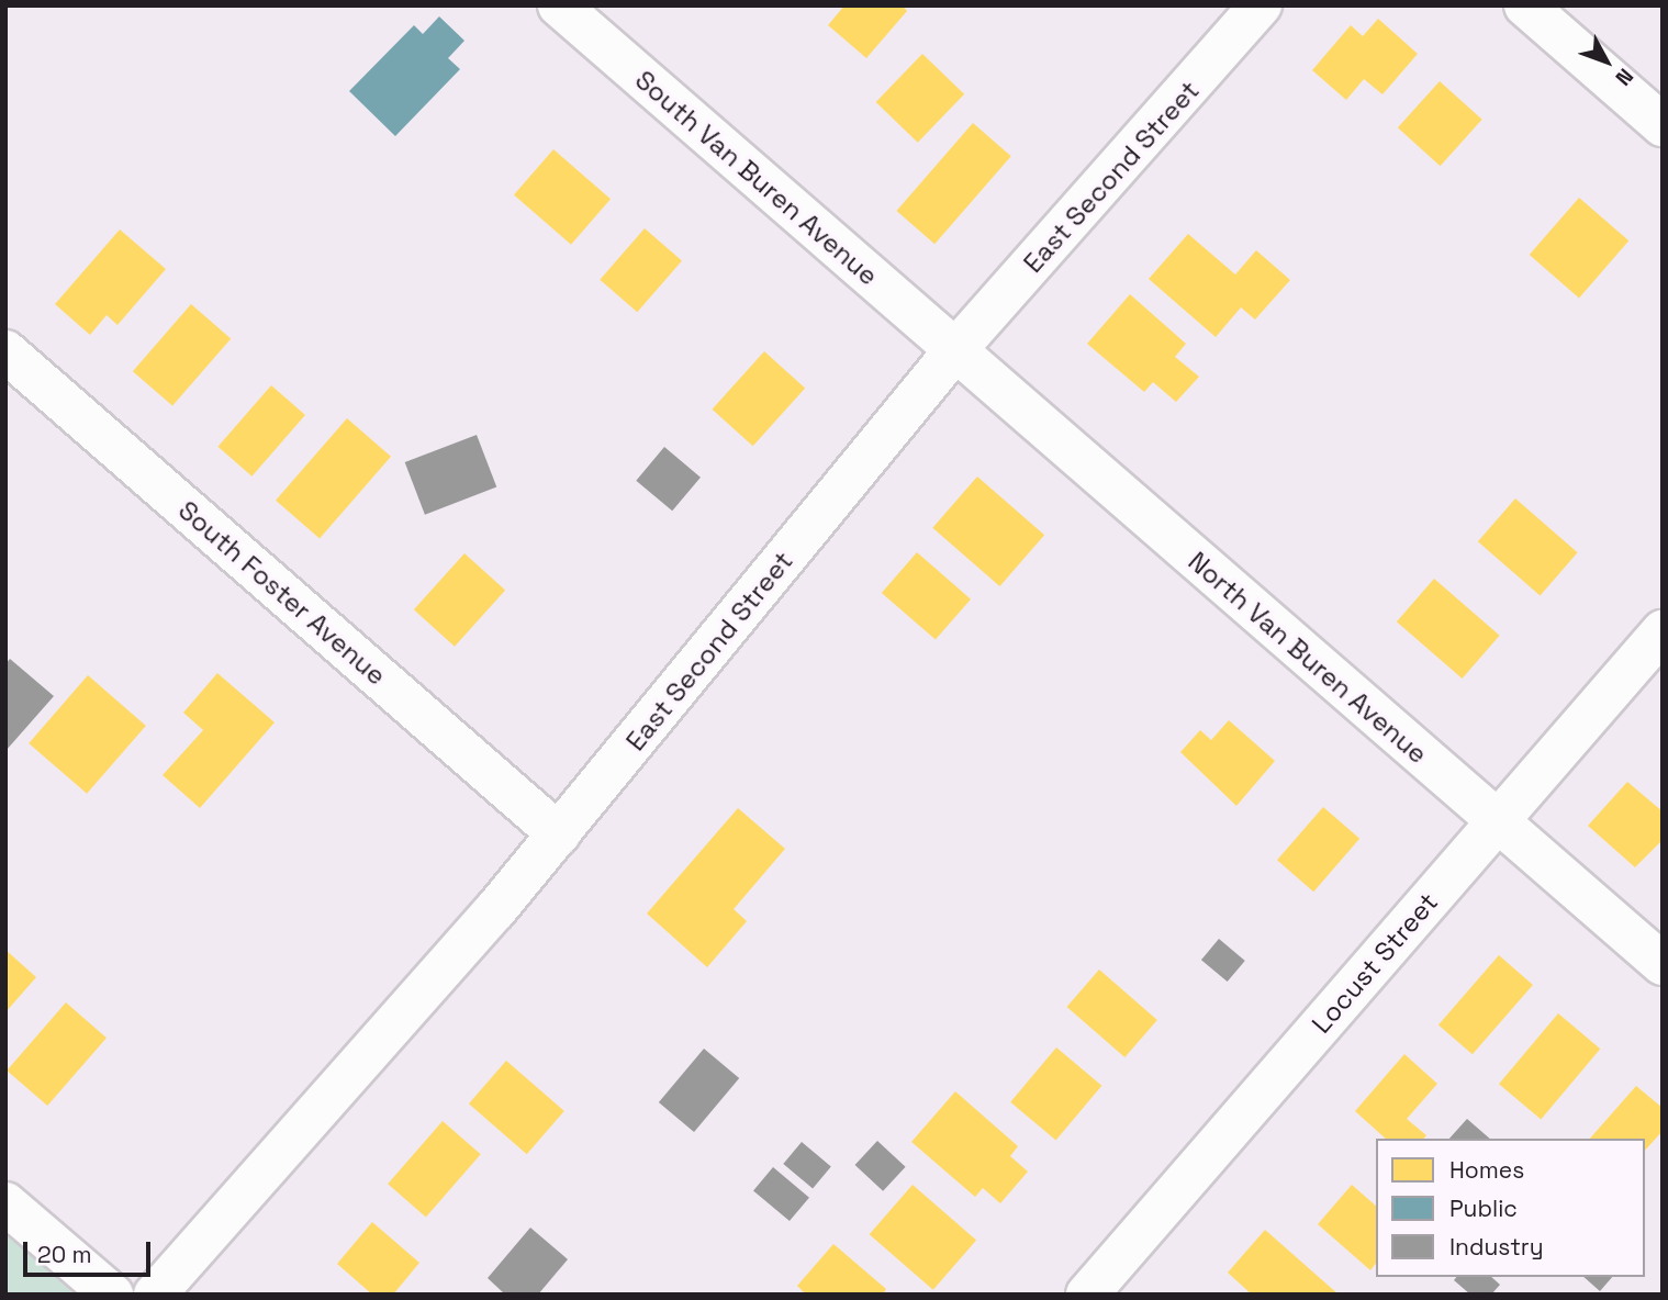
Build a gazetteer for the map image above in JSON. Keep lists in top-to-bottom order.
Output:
{
  "streets": {
    "street": [
      "East Second Street",
      "South Van Buren Avenue",
      "South Foster Avenue",
      "North Van Buren Avenue",
      "Locust Street"
    ]
  },
  "crossings": [
    ["East Second Street", "South Van Buren Avenue"],
    ["East Second Street", "South Foster Avenue"],
    ["East Second Street", "North Van Buren Avenue"],
    ["South Van Buren Avenue", "North Van Buren Avenue"],
    ["North Van Buren Avenue", "Locust Street"]
  ],
  "legend": ["Homes", "Public", "Industry"],
  "scale_bar": "20 m",
  "north": "bottom right"
}
